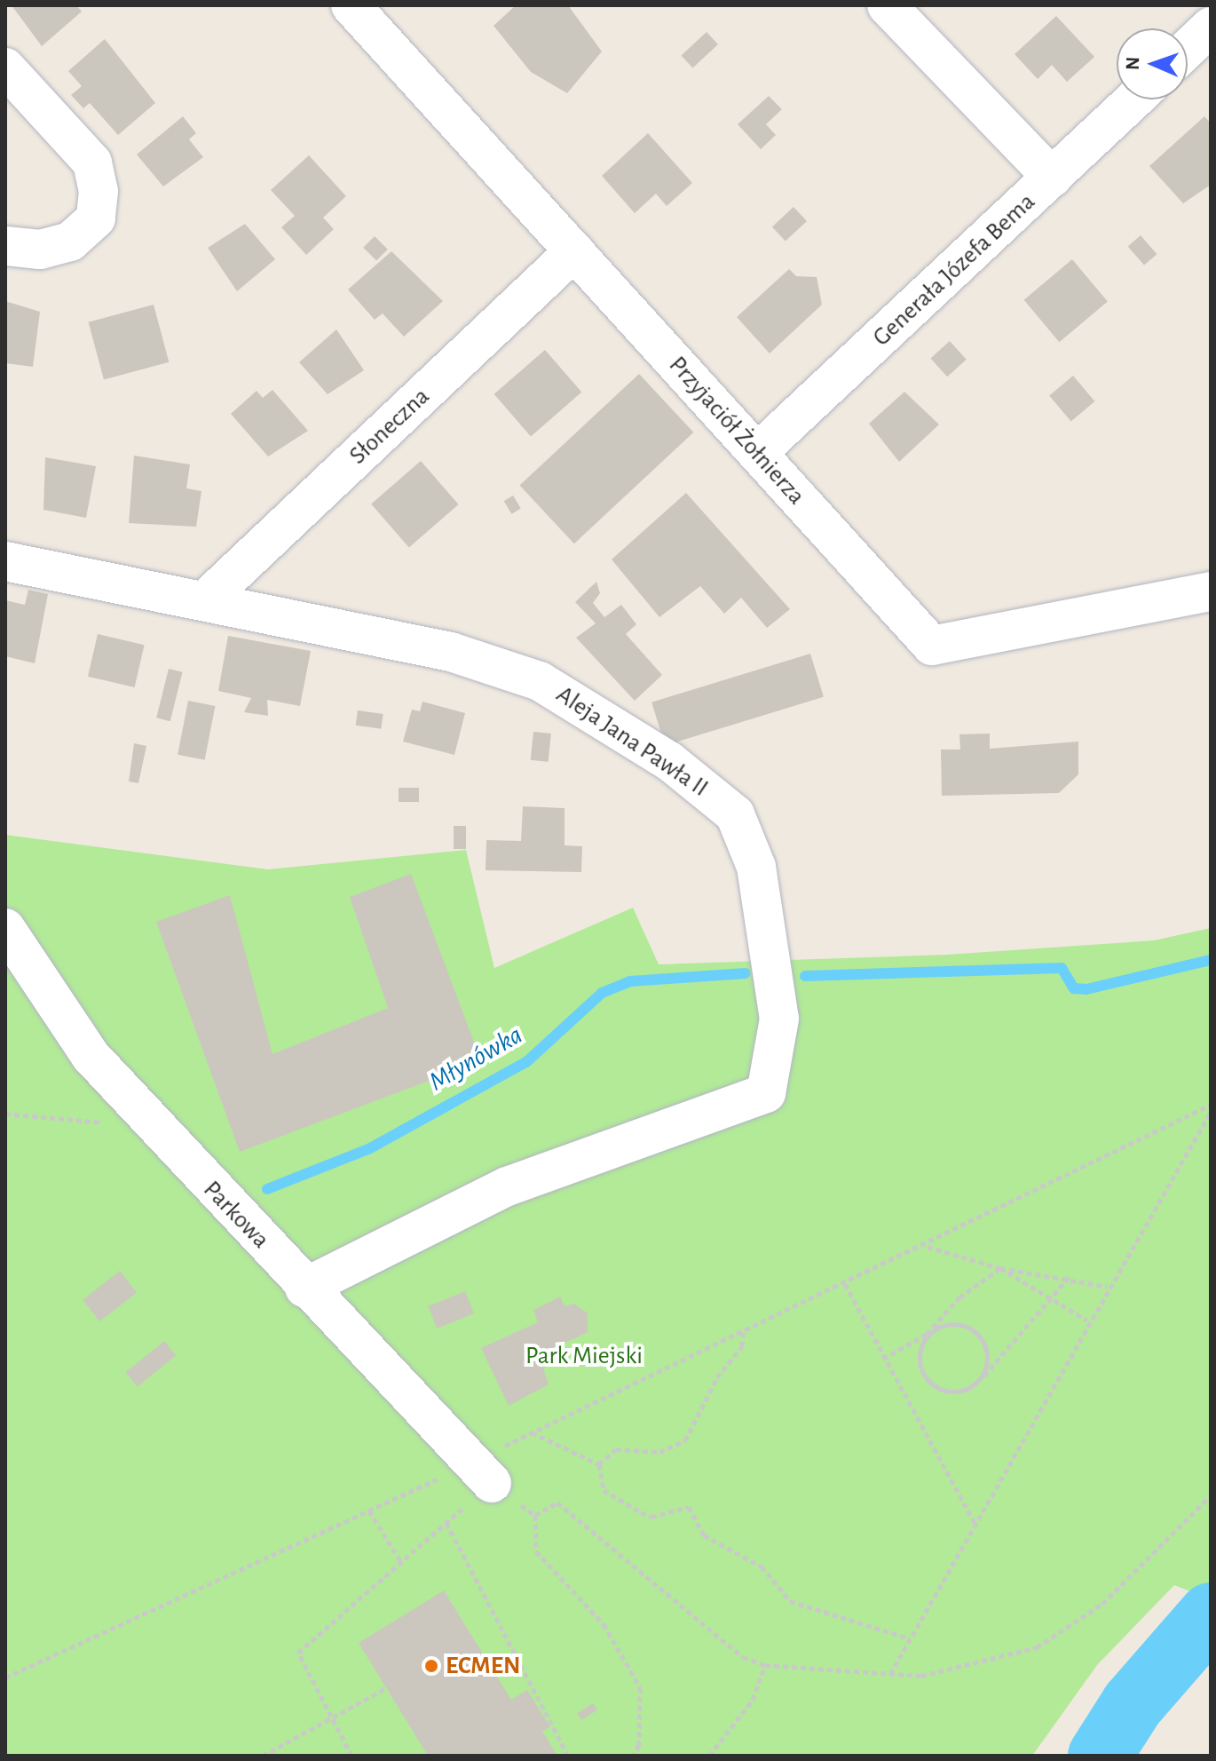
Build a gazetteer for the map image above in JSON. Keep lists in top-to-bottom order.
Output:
{
  "streets": {
    "street": [
      "Generała Józefa Bema",
      "Słoneczna",
      "Przyjaciół Żołnierza",
      "Aleja Jana Pawła II",
      "Parkowa"
    ]
  },
  "crossings": [
    ["Generała Józefa Bema", "Przyjaciół Żołnierza"],
    ["Słoneczna", "Przyjaciół Żołnierza"],
    ["Słoneczna", "Aleja Jana Pawła II"],
    ["Aleja Jana Pawła II", "Parkowa"]
  ],
  "water": ["Młynówka"],
  "parks": ["Park Miejski"],
  "places": ["ECMEN"],
  "north": "left"
}
